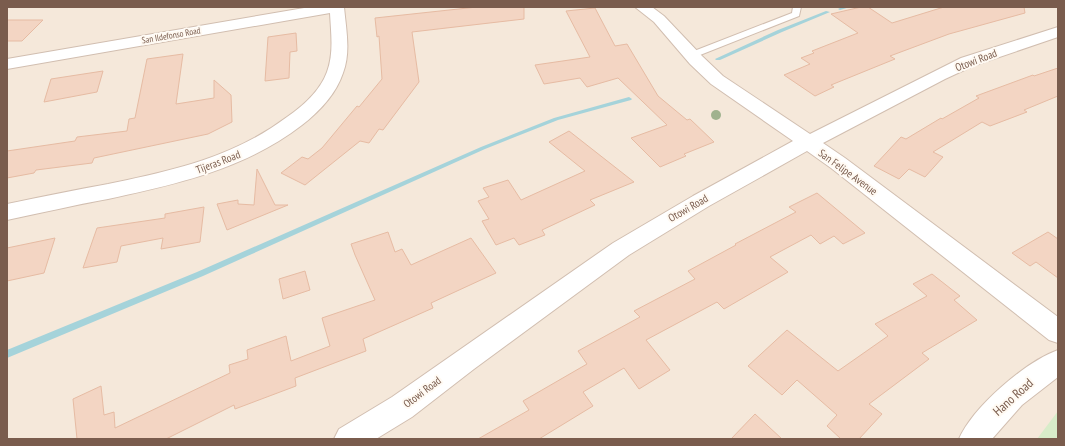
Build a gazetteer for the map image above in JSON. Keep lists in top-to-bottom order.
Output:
{
  "streets": {
    "street": [
      "San Ildefonso Road",
      "Otowi Road",
      "Tijeras Road",
      "San Felipe Avenue",
      "Hano Road"
    ]
  },
  "crossings": [
    ["San Ildefonso Road", "Tijeras Road"],
    ["Otowi Road", "San Felipe Avenue"]
  ]
}
